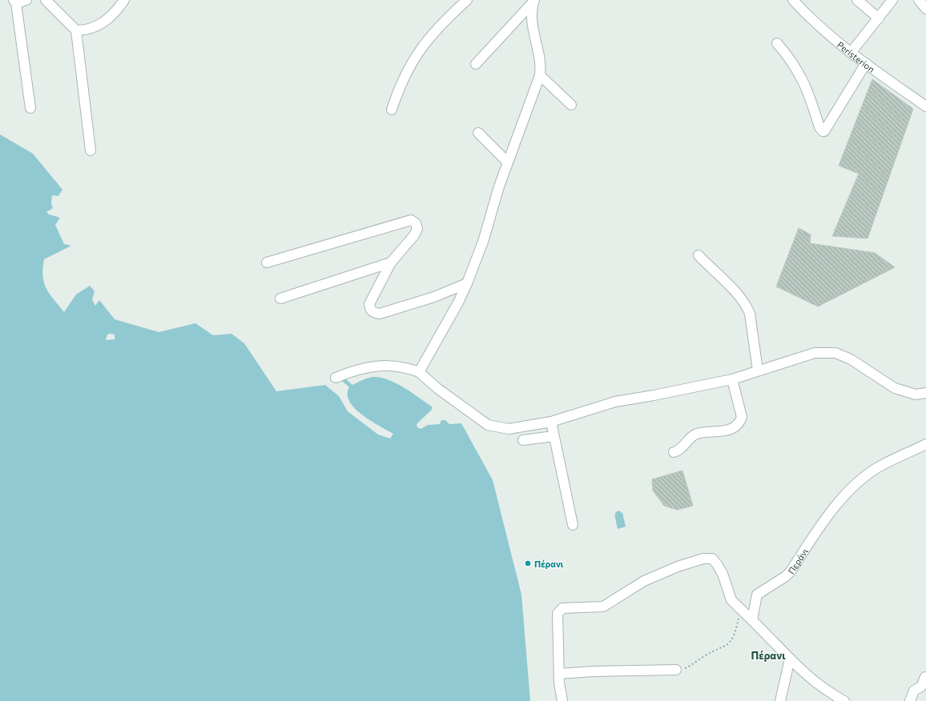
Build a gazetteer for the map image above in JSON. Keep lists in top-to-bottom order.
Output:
{
  "streets": {
    "street": ["Peristerion", "Περάνι"]
  },
  "districts": ["Πέρανι"],
  "places": ["Πέρανι"]
}
